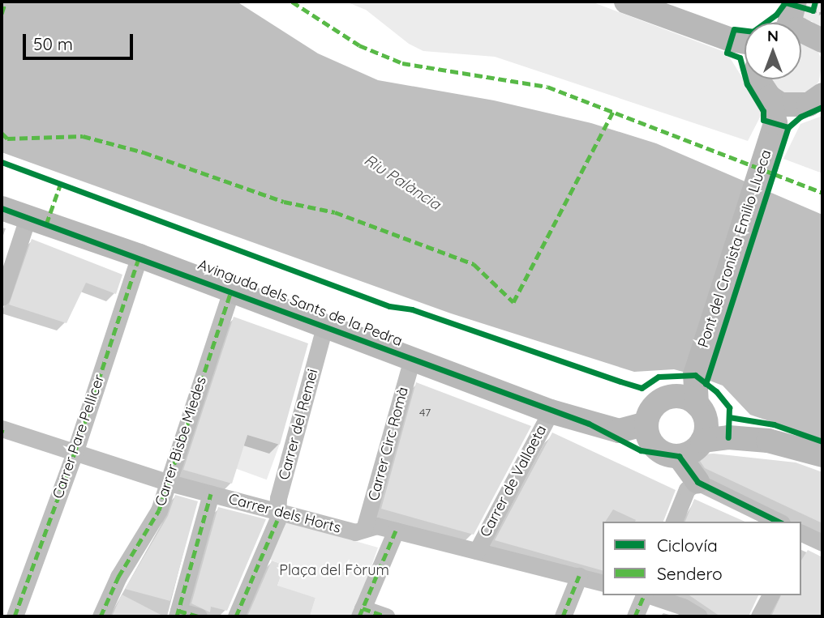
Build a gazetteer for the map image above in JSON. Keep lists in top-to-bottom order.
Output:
{
  "streets": {
    "street": [
      "Pont del Cronista Emilio Llueca",
      "Avinguda dels Sants de la Pedra",
      "Carrer del Remei",
      "Carrer Pare Pellicer",
      "Carrer Bisbe Miedes",
      "Carrer Circ Romà",
      "Carrer de Vallaeta",
      "Carrer dels Horts"
    ]
  },
  "crossings": [
    ["Avinguda dels Sants de la Pedra", "Carrer del Remei"],
    ["Avinguda dels Sants de la Pedra", "Carrer Pare Pellicer"],
    ["Avinguda dels Sants de la Pedra", "Carrer Bisbe Miedes"],
    ["Avinguda dels Sants de la Pedra", "Carrer Circ Romà"],
    ["Avinguda dels Sants de la Pedra", "Carrer de Vallaeta"],
    ["Carrer del Remei", "Carrer dels Horts"],
    ["Carrer Pare Pellicer", "Carrer dels Horts"],
    ["Carrer Bisbe Miedes", "Carrer dels Horts"],
    ["Carrer Circ Romà", "Carrer dels Horts"],
    ["Carrer de Vallaeta", "Carrer dels Horts"]
  ],
  "water": ["Riu Palància"],
  "parks": ["Plaça del Fòrum"],
  "house_numbers": ["47"],
  "legend": ["Ciclovía", "Sendero"],
  "scale_bar": "50 m",
  "north": "top"
}
